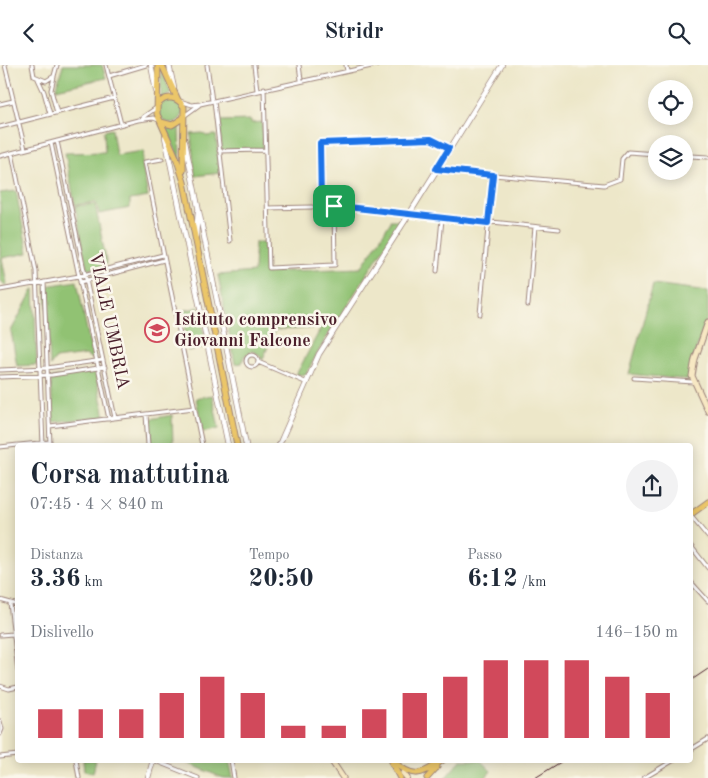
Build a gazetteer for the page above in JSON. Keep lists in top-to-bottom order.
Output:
{
  "streets": {
    "street": ["VIALE UMBRIA"]
  },
  "places": {
    "school or university": ["Istituto comprensivo Giovanni Falcone"]
  },
  "page": {
    "header": "Stridr",
    "heading": ["Corsa mattutina", "07:45 · 4 × 840 m"],
    "stats": [
      ["Distanza", "3.36 km"],
      ["Tempo", "20:50"],
      ["Passo", "6:12 /km"]
    ],
    "chart": ["Dislivello", "146–150 m"]
  }
}
